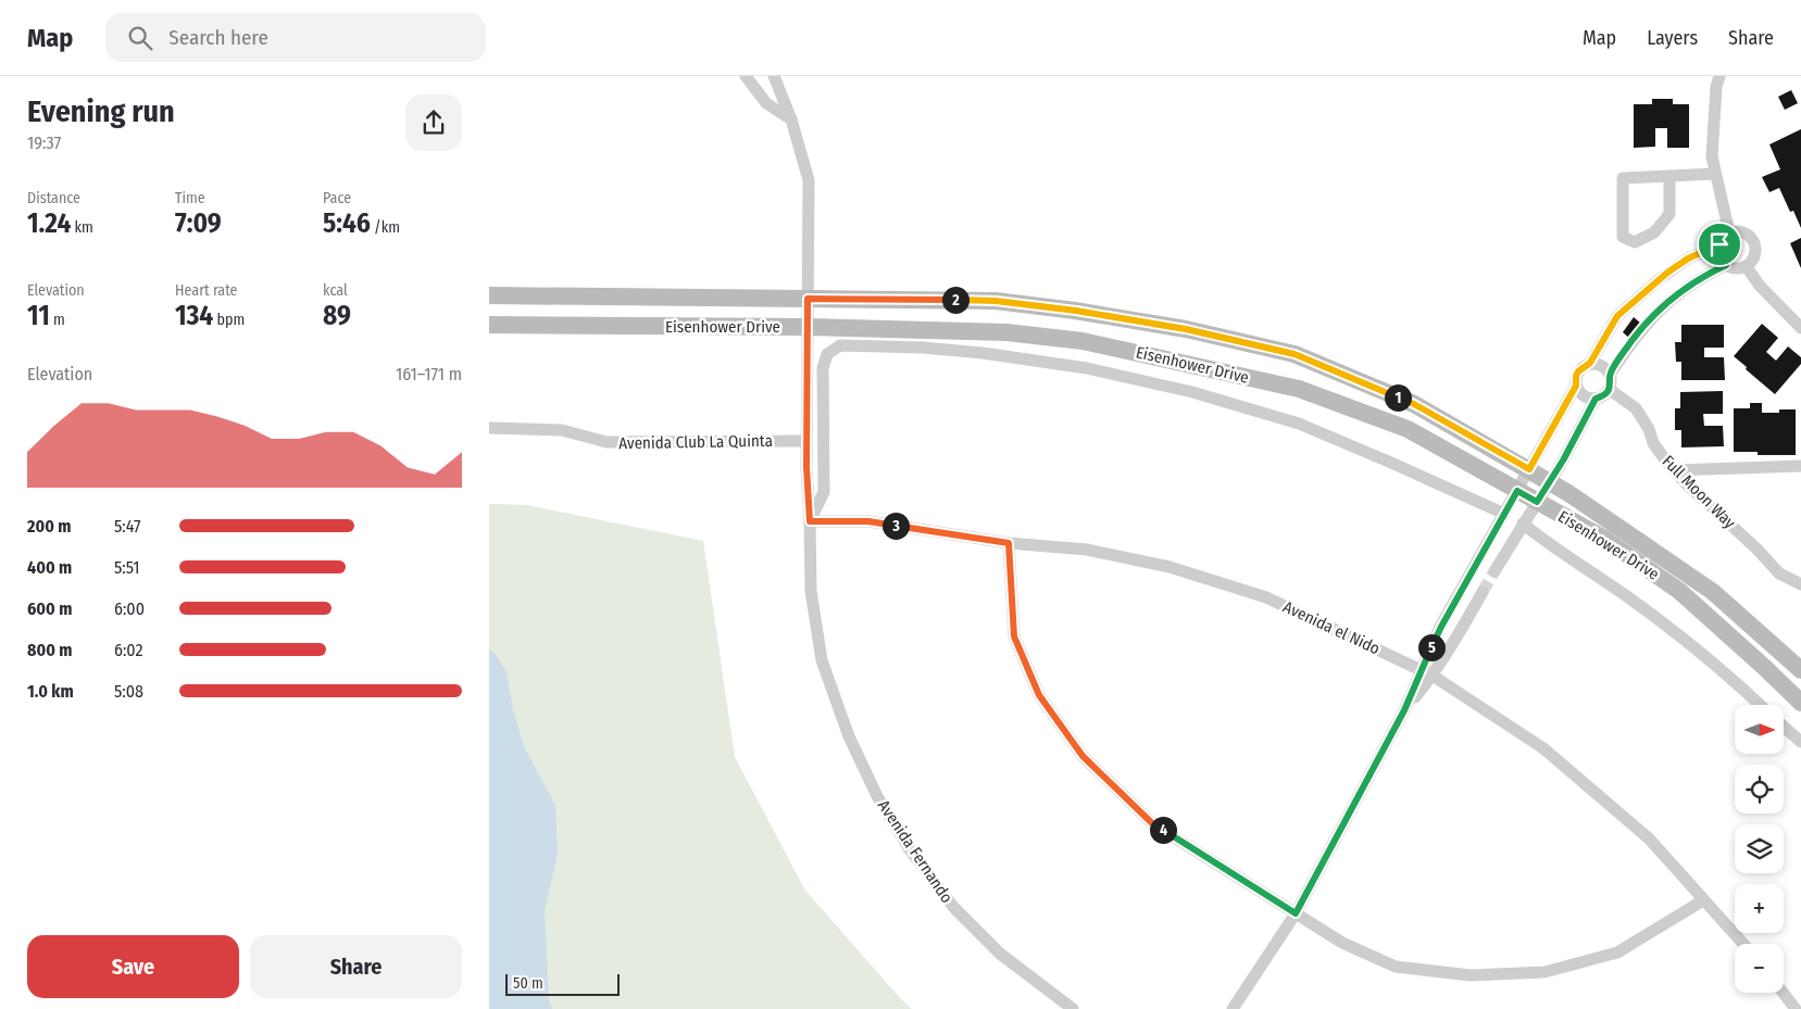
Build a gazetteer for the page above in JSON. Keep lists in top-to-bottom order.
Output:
{
  "streets": {
    "main road": ["Eisenhower Drive"],
    "street": [
      "Avenida Club La Quinta",
      "Full Moon Way",
      "Avenida el Nido",
      "Avenida Fernando"
    ]
  },
  "crossings": [
    ["Eisenhower Drive", "Avenida Fernando"],
    ["Avenida Club La Quinta", "Avenida Fernando"],
    ["Avenida el Nido", "Avenida Fernando"]
  ],
  "scale_bar": "50 m",
  "north": "right",
  "page": {
    "header": "Map",
    "search": "Search here",
    "nav": ["Map", "Layers", "Share"],
    "heading": ["Evening run", "19:37"],
    "stats": [
      ["Distance", "1.24 km"],
      ["Time", "7:09"],
      ["Pace", "5:46 /km"],
      ["Elevation", "11 m"],
      ["Heart rate", "134 bpm"],
      ["kcal", "89"]
    ],
    "pins": [
      "2",
      "1",
      "3",
      "5",
      "4"
    ],
    "chart": ["Elevation", "161–171 m"],
    "list": [
      {
        "name": "200 m",
        "note": "5:47"
      },
      {
        "name": "400 m",
        "note": "5:51"
      },
      {
        "name": "600 m",
        "note": "6:00"
      },
      {
        "name": "800 m",
        "note": "6:02"
      },
      {
        "name": "1.0 km",
        "note": "5:08"
      }
    ],
    "map_buttons": ["+", "−"],
    "buttons": ["Save", "Share"],
    "scale": "50 m"
  }
}
